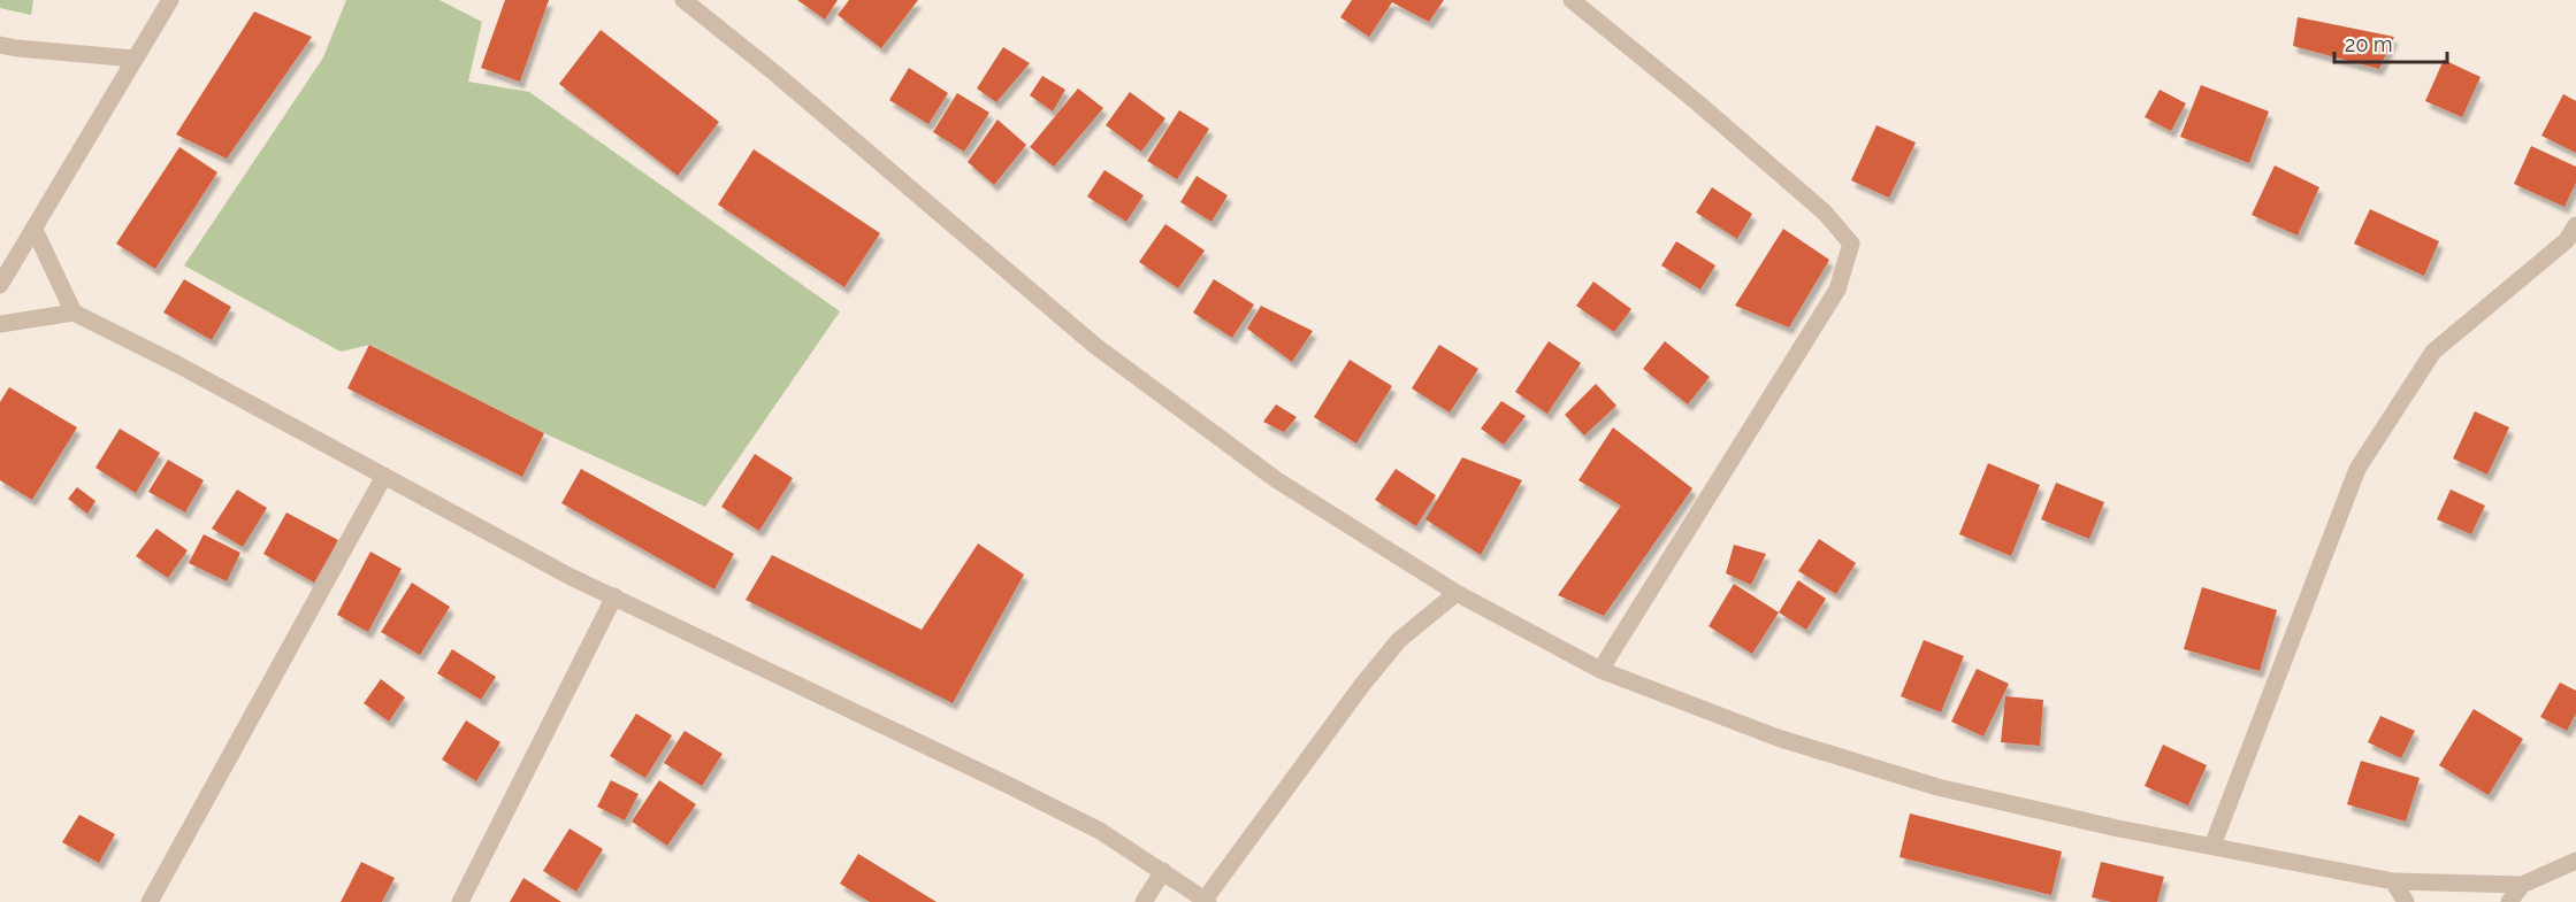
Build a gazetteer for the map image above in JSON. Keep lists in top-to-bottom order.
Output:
{
  "scale_bar": "20 m"
}
